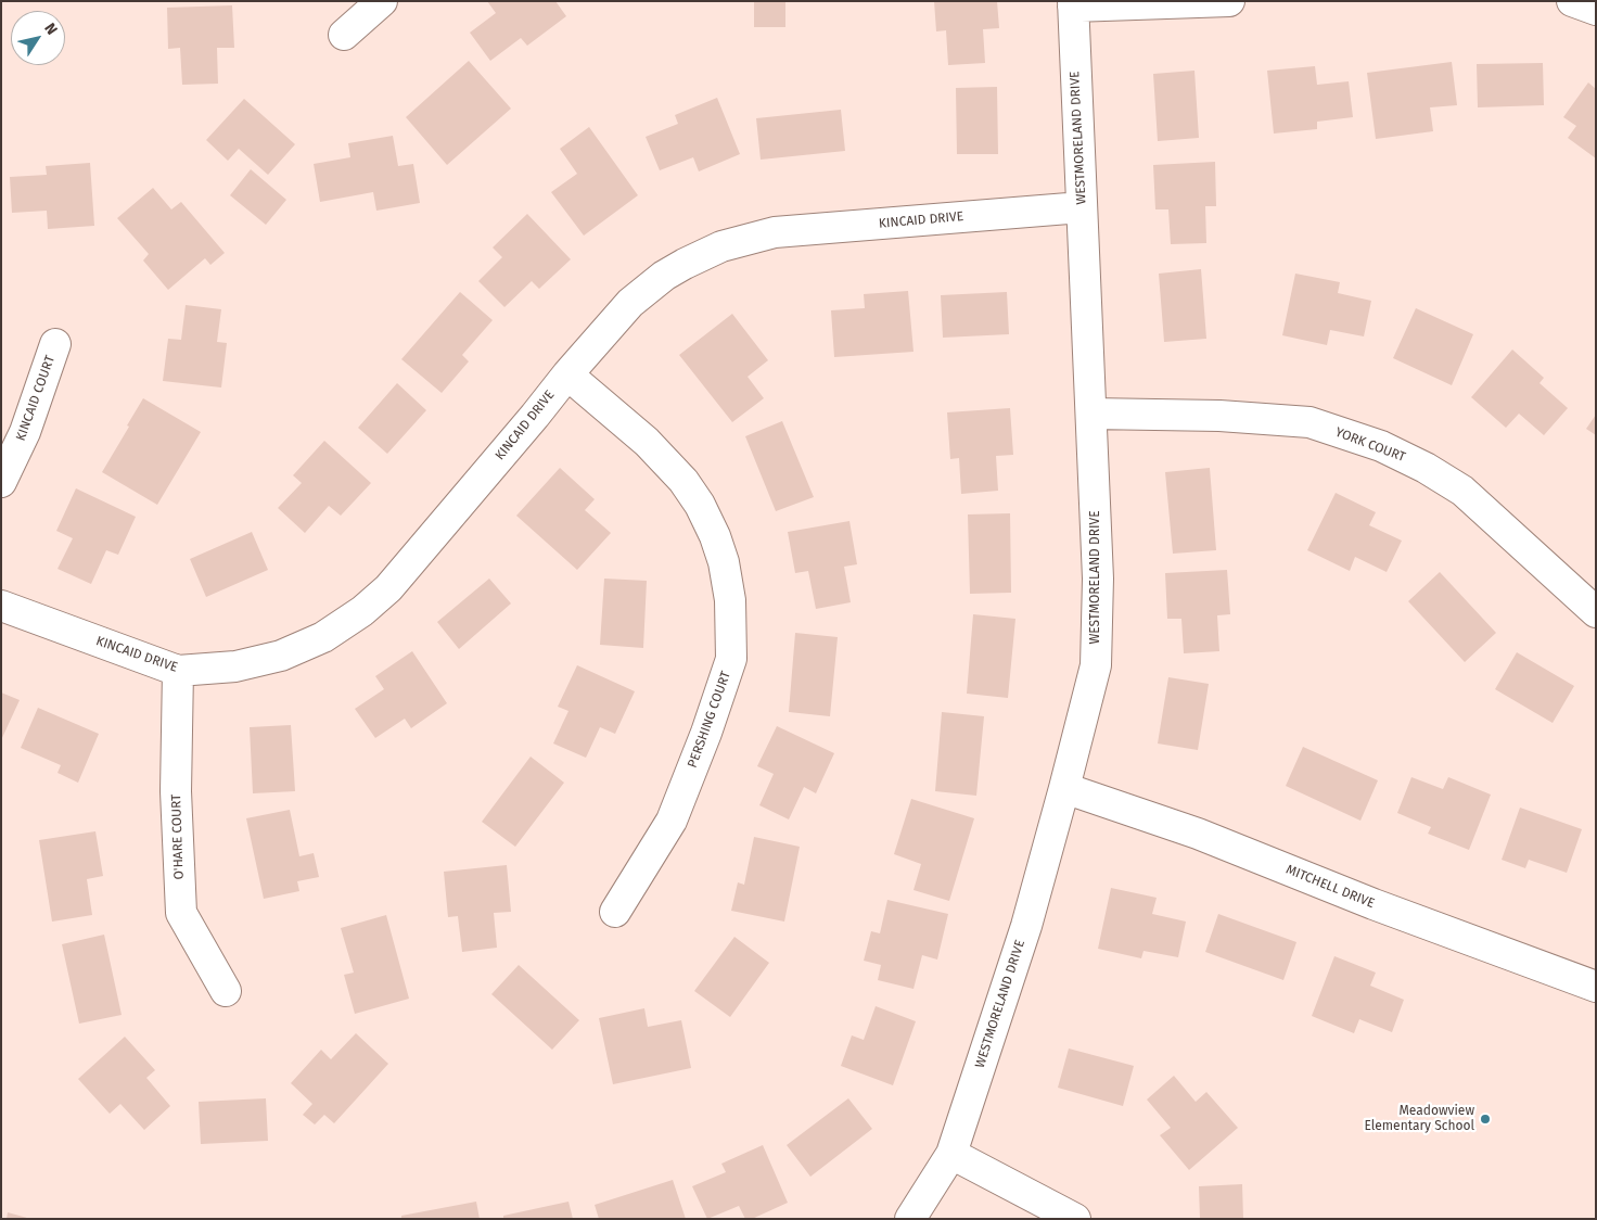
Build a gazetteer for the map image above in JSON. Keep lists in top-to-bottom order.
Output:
{
  "streets": {
    "street": [
      "WESTMORELAND DRIVE",
      "KINCAID DRIVE",
      "KINCAID COURT",
      "YORK COURT",
      "PERSHING COURT",
      "O'HARE COURT",
      "MITCHELL DRIVE"
    ]
  },
  "crossings": [
    ["WESTMORELAND DRIVE", "KINCAID DRIVE"],
    ["WESTMORELAND DRIVE", "YORK COURT"],
    ["WESTMORELAND DRIVE", "MITCHELL DRIVE"],
    ["KINCAID DRIVE", "PERSHING COURT"],
    ["KINCAID DRIVE", "O'HARE COURT"]
  ],
  "places": ["Meadowview Elementary School"],
  "north": "top right"
}
